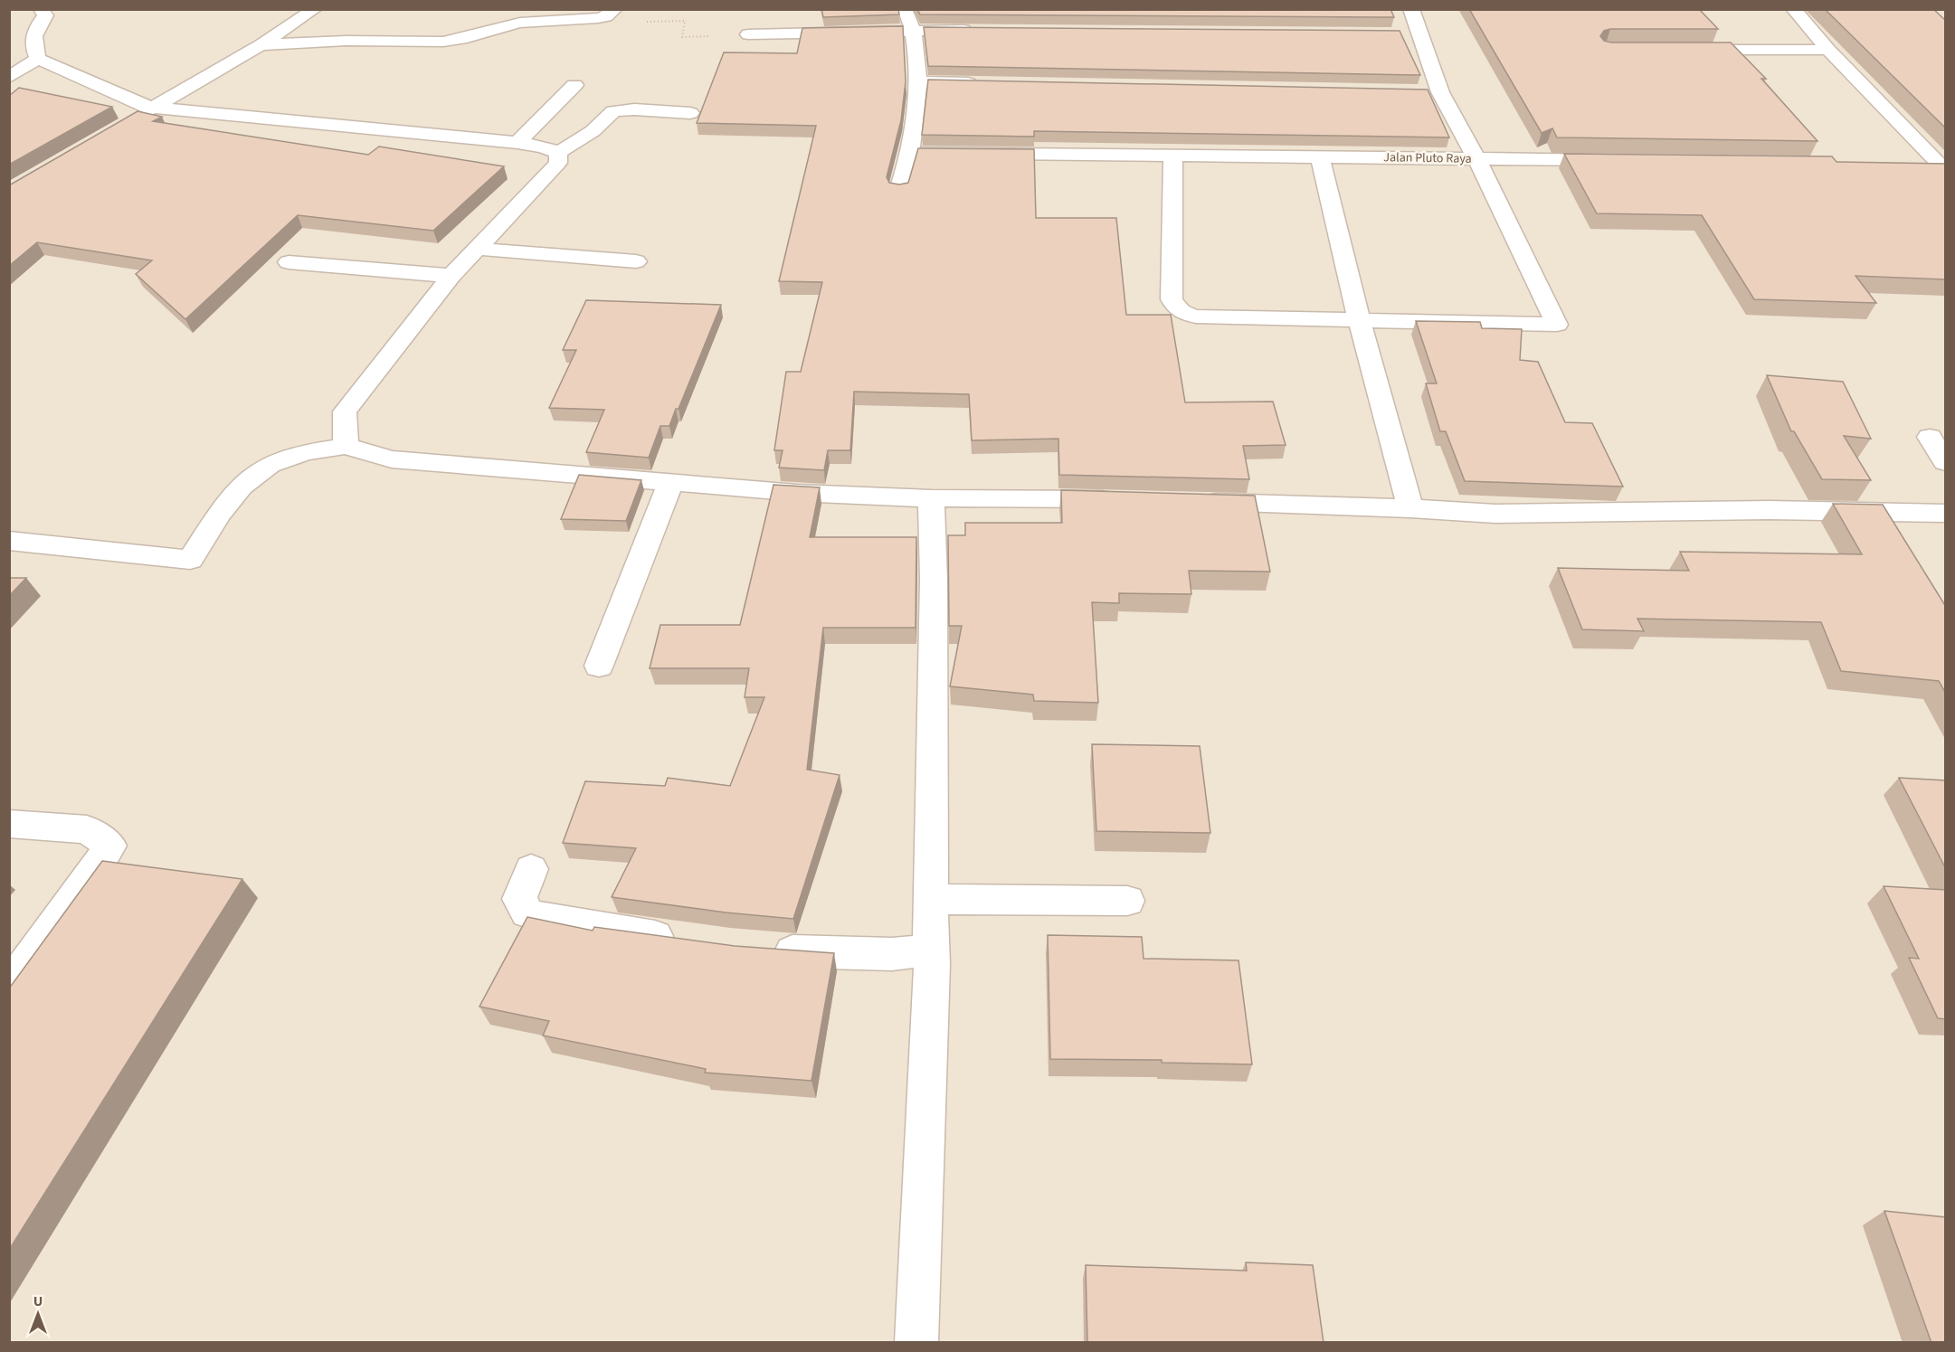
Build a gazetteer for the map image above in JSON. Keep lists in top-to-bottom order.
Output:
{
  "streets": {
    "street": ["Jalan Pluto Raya"]
  },
  "north": "top"
}
